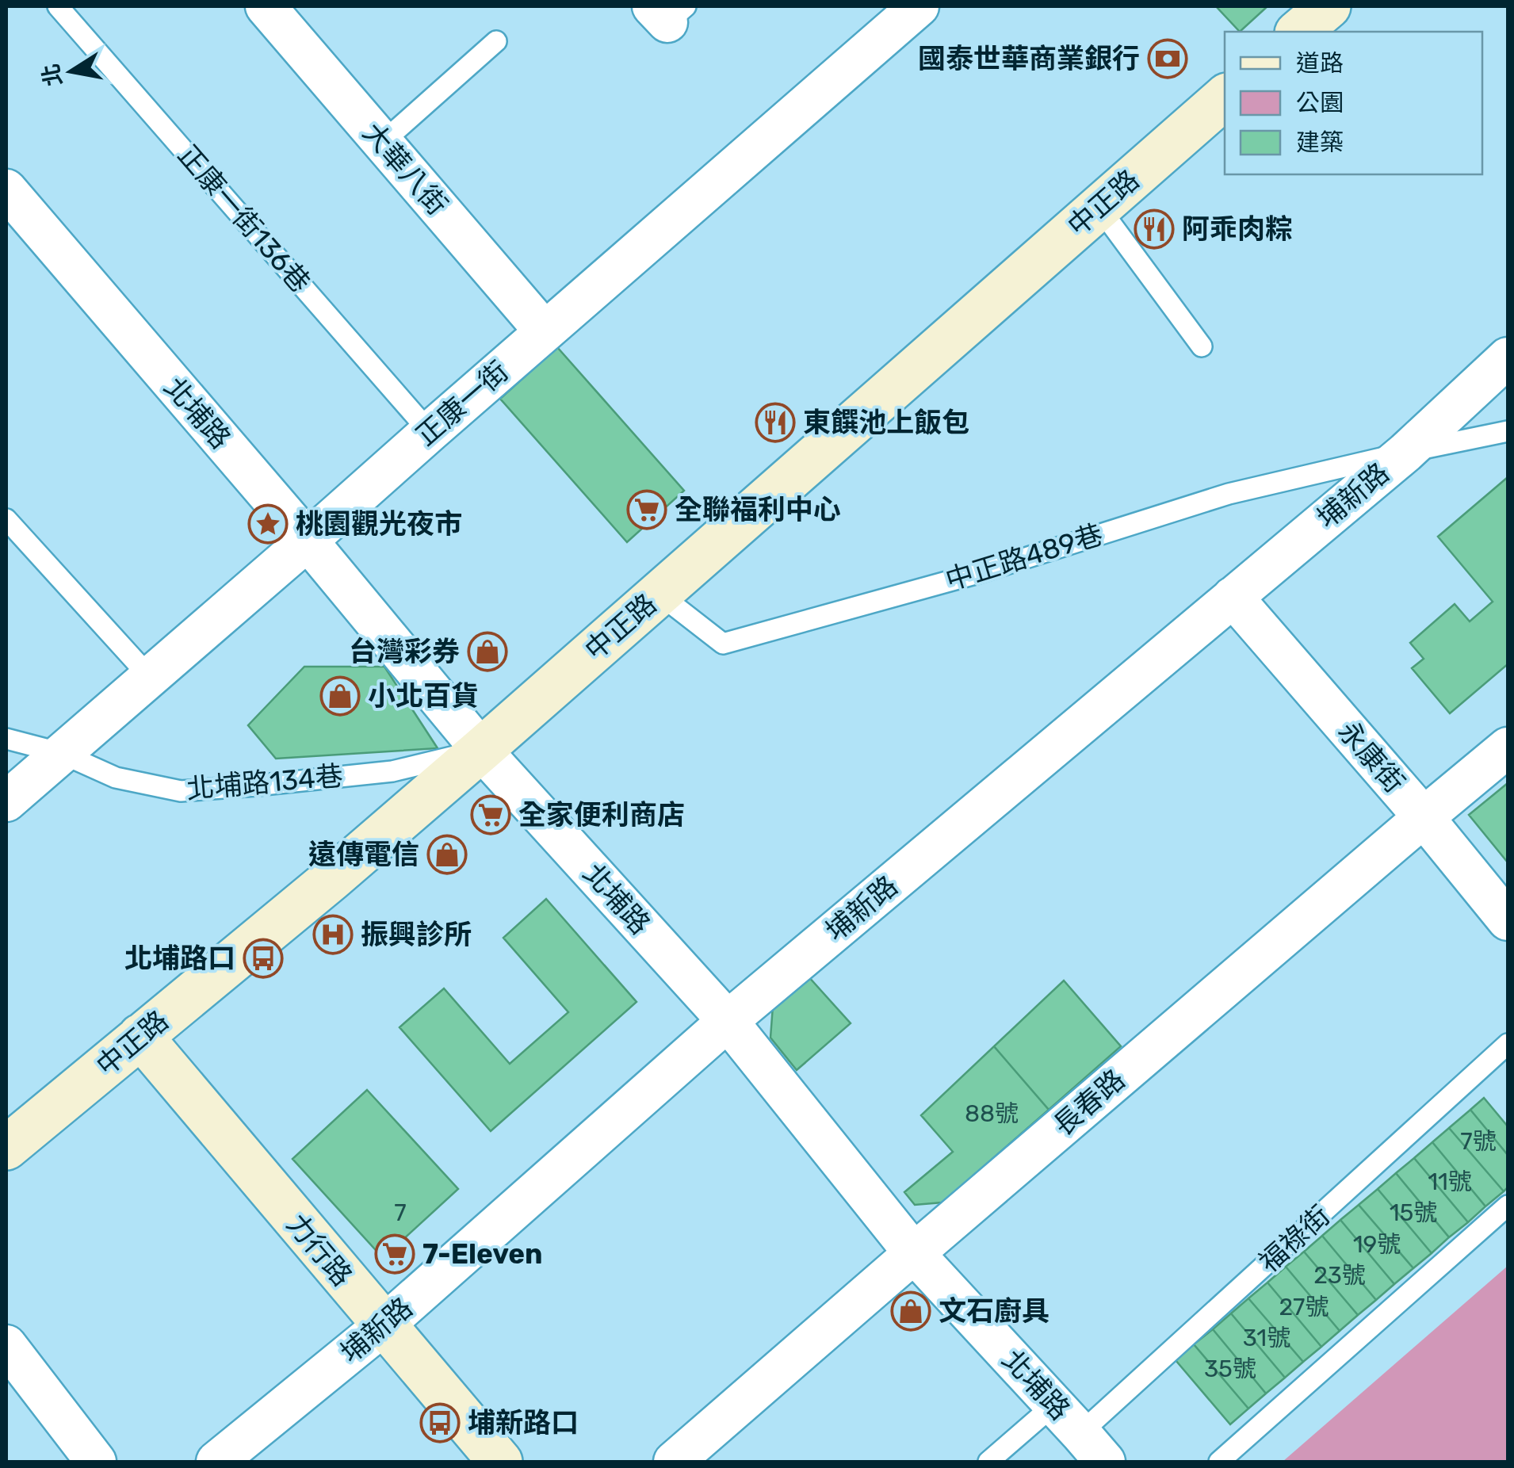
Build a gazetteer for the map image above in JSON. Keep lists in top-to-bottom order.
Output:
{
  "streets": {
    "street": [
      "大華八街",
      "中正路",
      "正康一街",
      "北埔路",
      "埔新路",
      "永康街",
      "長春路",
      "力行路"
    ],
    "lane": [
      "正康一街136巷",
      "中正路489巷",
      "北埔路134巷",
      "福祿街"
    ]
  },
  "crossings": [
    ["大華八街", "正康一街"],
    ["中正路", "北埔路"],
    ["中正路", "中正路489巷"],
    ["中正路", "北埔路134巷"],
    ["中正路", "力行路"],
    ["正康一街136巷", "正康一街"],
    ["正康一街", "北埔路"],
    ["正康一街", "北埔路134巷"],
    ["北埔路", "埔新路"],
    ["北埔路", "北埔路134巷"],
    ["北埔路", "長春路"],
    ["北埔路", "福祿街"],
    ["埔新路", "中正路489巷"],
    ["埔新路", "永康街"],
    ["埔新路", "力行路"],
    ["永康街", "長春路"]
  ],
  "places": {
    "bank": ["國泰世華商業銀行"],
    "restaurant": ["阿乖肉粽", "東饌池上飯包"],
    "supermarket": ["全聯福利中心", "全家便利商店", "7-Eleven"],
    "place": ["桃園觀光夜市"],
    "shop": [
      "台灣彩券",
      "小北百貨",
      "遠傳電信",
      "文石廚具"
    ],
    "hospital": ["振興診所"],
    "bus stop": ["北埔路口", "埔新路口"]
  },
  "house_numbers": [
    "88號",
    "7號",
    "11號",
    "7",
    "15號",
    "19號",
    "23號",
    "27號",
    "31號",
    "35號"
  ],
  "legend": ["道路", "公園", "建築"],
  "north": "left"
}
